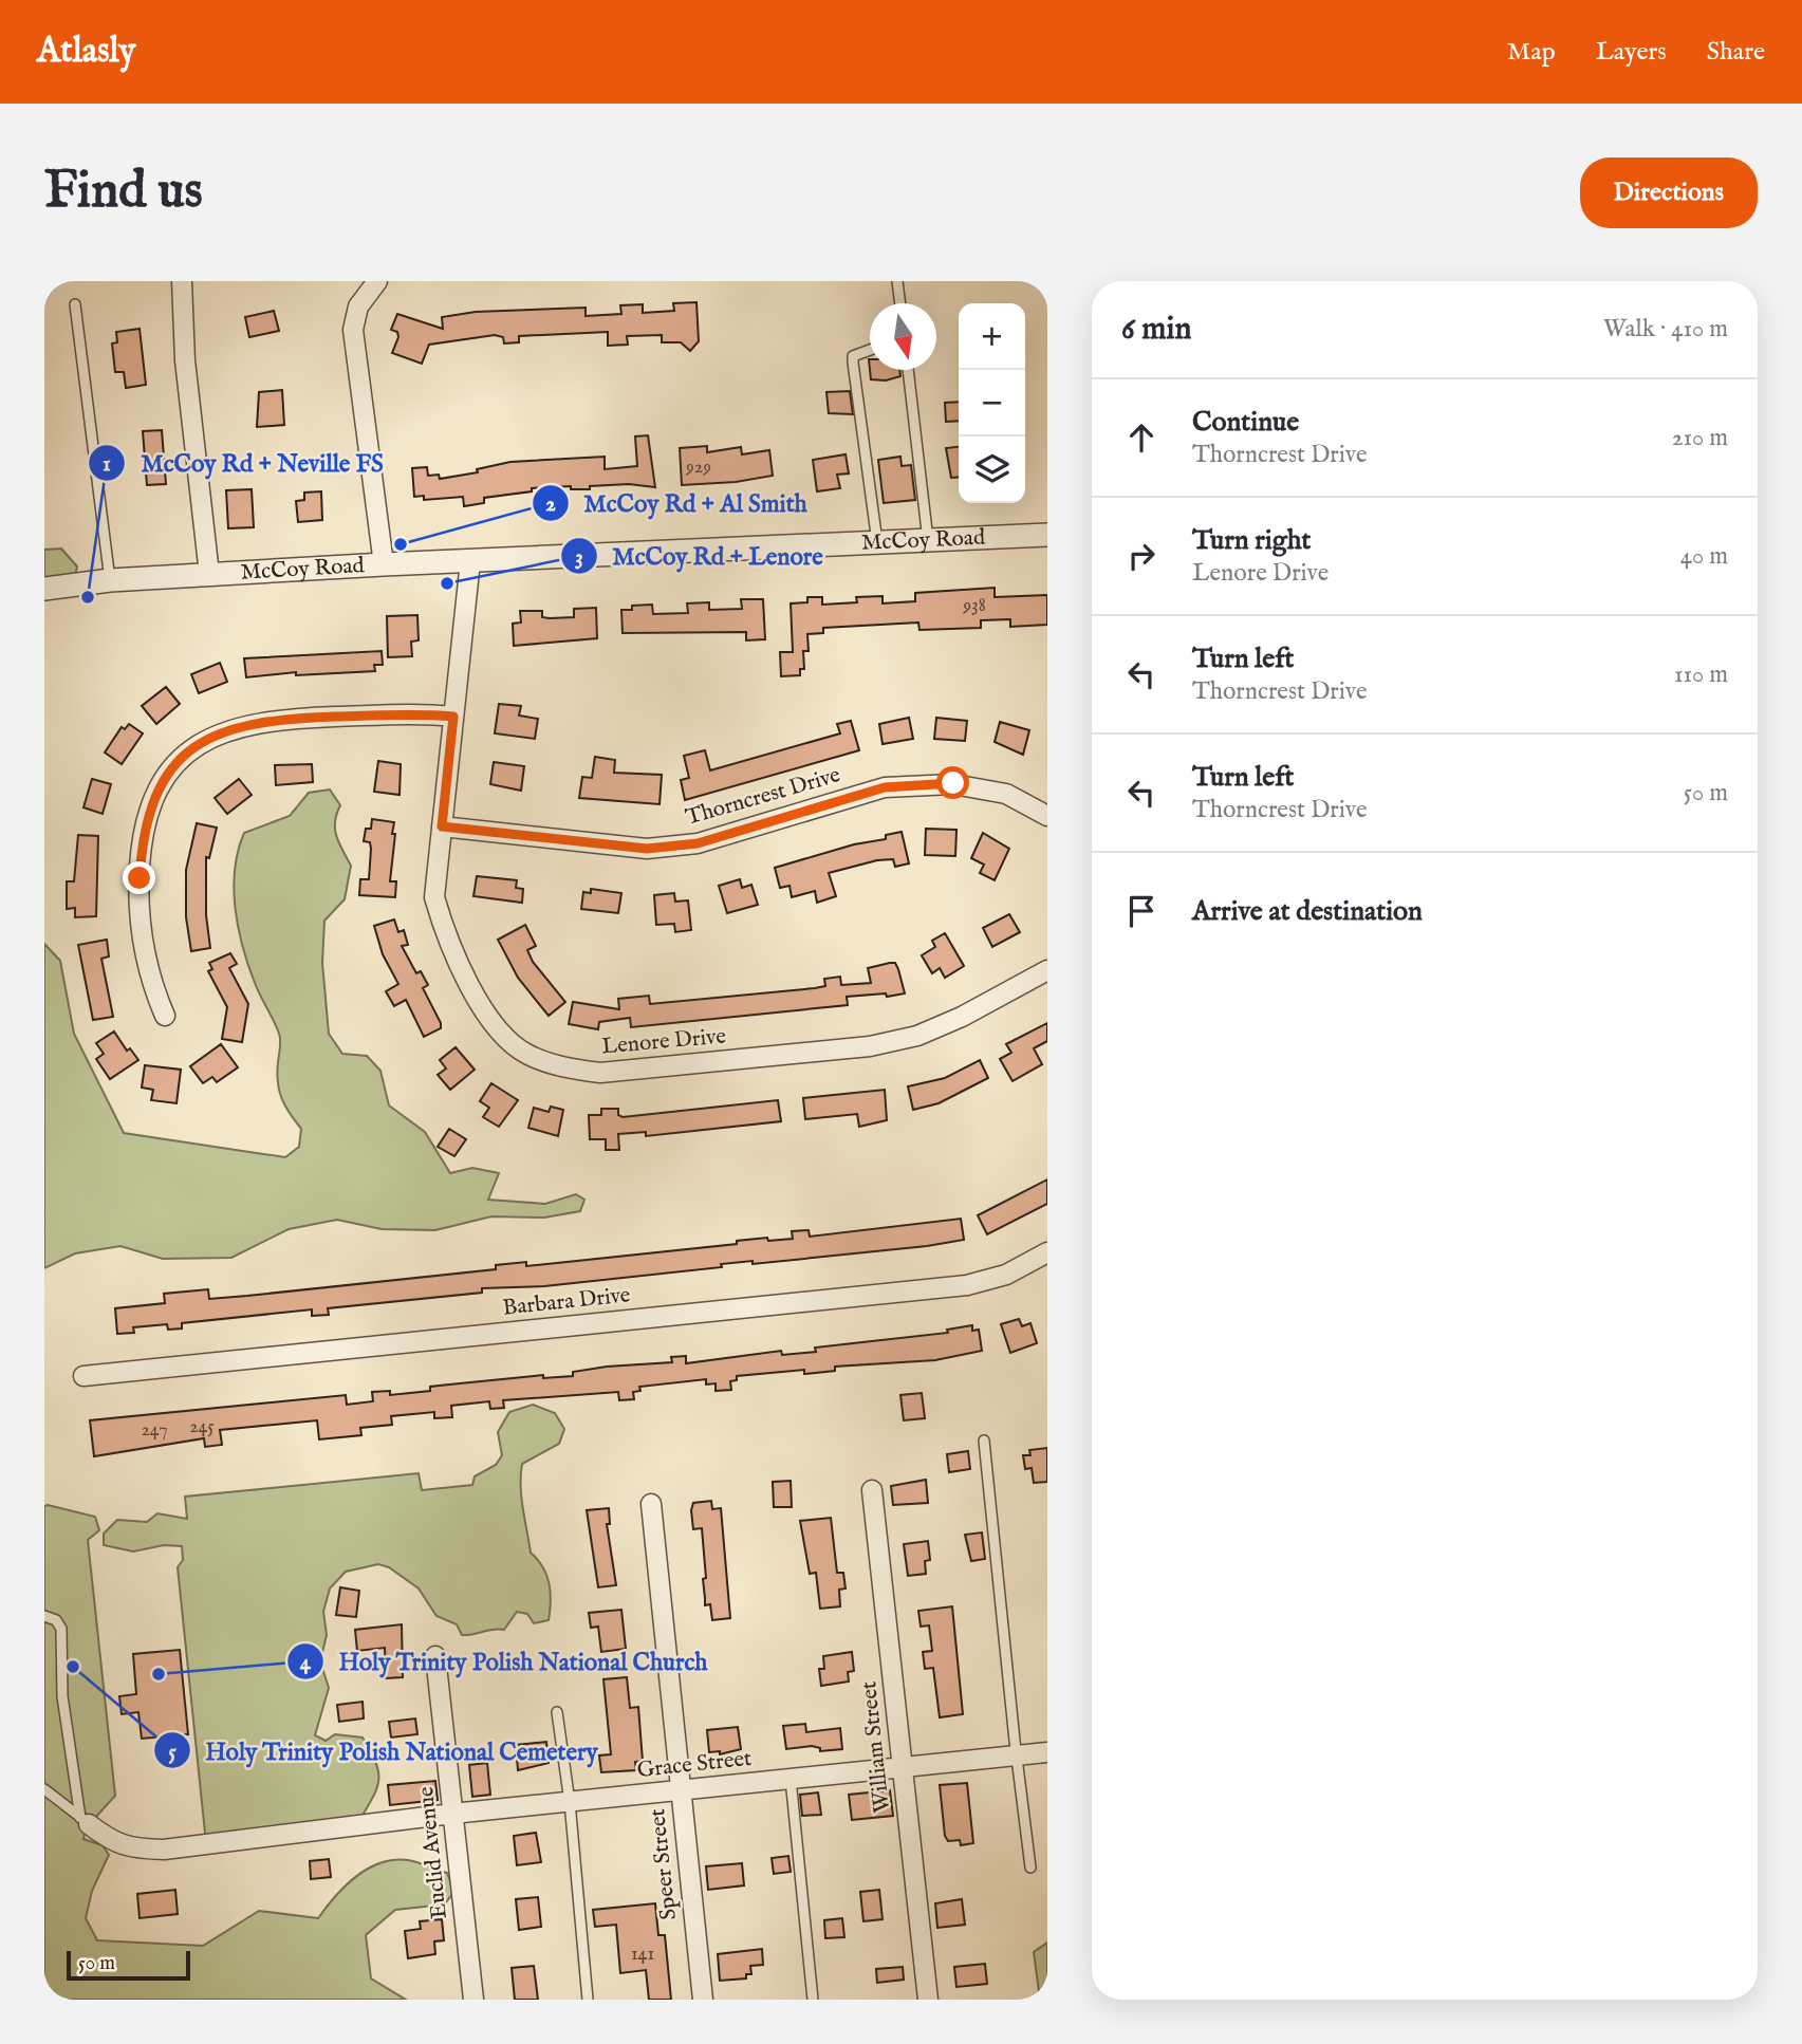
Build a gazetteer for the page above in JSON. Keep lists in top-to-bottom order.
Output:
{
  "streets": {
    "street": [
      "McCoy Road",
      "Thorncrest Drive",
      "Lenore Drive",
      "Barbara Drive",
      "William Street",
      "Grace Street",
      "Euclid Avenue",
      "Speer Street"
    ]
  },
  "crossings": [
    ["McCoy Road", "Lenore Drive"],
    ["Thorncrest Drive", "Lenore Drive"],
    ["William Street", "Grace Street"],
    ["Grace Street", "Euclid Avenue"],
    ["Grace Street", "Speer Street"]
  ],
  "places": [
    "McCoy Rd + Al Smith",
    "McCoy Rd + Lenore",
    "McCoy Rd + Neville FS",
    "Holy Trinity Polish National Cemetery",
    "Holy Trinity Polish National Church"
  ],
  "house_numbers": [
    "929",
    "938",
    "245",
    "247",
    "141"
  ],
  "scale_bar": "50 m",
  "north": "bottom",
  "page": {
    "header": "Atlasly",
    "nav": ["Map", "Layers", "Share"],
    "buttons": "Directions",
    "title": "Find us",
    "heading": ["6 min", "Walk · 410 m"],
    "map_buttons": ["+", "−"],
    "list": [
      ["Continue", "Thorncrest Drive", "210 m"],
      ["Turn right", "Lenore Drive", "40 m"],
      ["Turn left", "Thorncrest Drive", "110 m"],
      ["Turn left", "Thorncrest Drive", "50 m"],
      "Arrive at destination"
    ],
    "scale": "50 m"
  }
}
